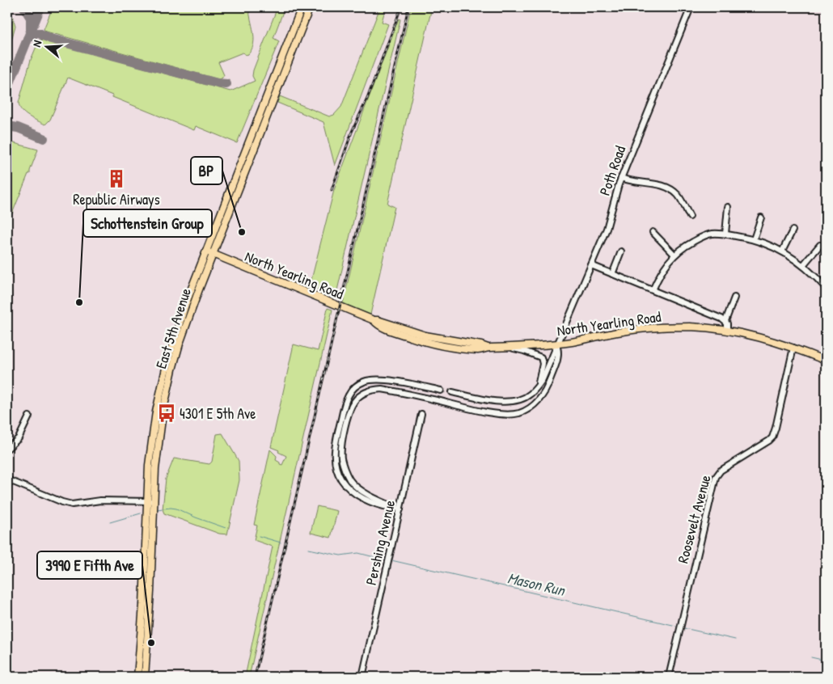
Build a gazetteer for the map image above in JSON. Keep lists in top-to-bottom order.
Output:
{
  "streets": {
    "main road": ["North Yearling Road", "East 5th Avenue"],
    "street": ["Poth Road", "Roosevelt Avenue", "Pershing Avenue"]
  },
  "crossings": [
    ["Poth Road", "North Yearling Road"],
    ["North Yearling Road", "East 5th Avenue"],
    ["North Yearling Road", "Roosevelt Avenue"]
  ],
  "water": ["Mason Run"],
  "places": {
    "building": ["Republic Airways"],
    "other": ["BP", "Schottenstein Group", "3990 E Fifth Ave"],
    "bus stop": ["4301 E 5th Ave"]
  },
  "north": "left"
}
